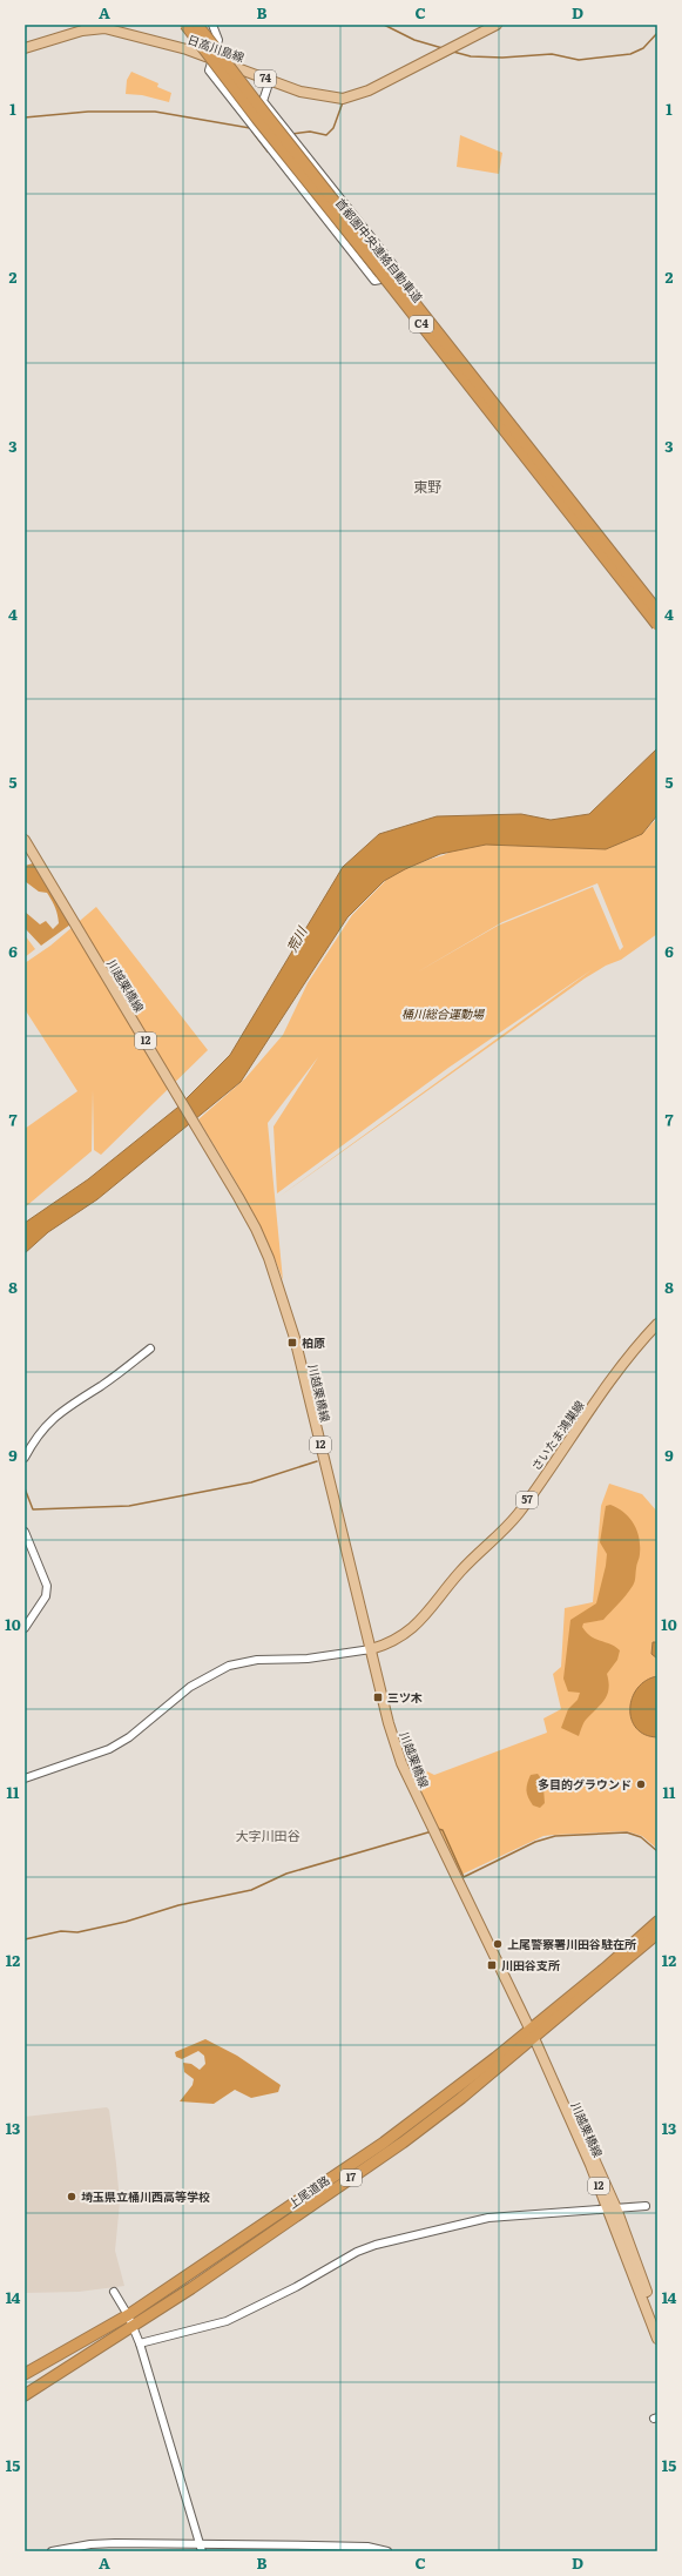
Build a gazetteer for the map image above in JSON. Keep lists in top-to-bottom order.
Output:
{
  "streets": {
    "highway": [
      "首都圏中央連絡自動車道",
      "C4",
      "17",
      "上尾道路"
    ],
    "main road": [
      "日高川島線",
      "74",
      "川越栗橋線",
      "12",
      "さいたま鴻巣線",
      "57"
    ]
  },
  "crossings": [
    ["川越栗橋線", "さいたま鴻巣線"],
    ["川越栗橋線", "上尾道路"]
  ],
  "districts": ["東野", "大字川田谷"],
  "water": ["荒川"],
  "parks": ["桶川総合運動場"],
  "places": {
    "transit": ["柏原", "三ツ木", "川田谷支所"],
    "other": ["多目的グラウンド", "上尾警察署川田谷駐在所", "埼玉県立桶川西高等学校"]
  },
  "grid": {
    "columns": [
      "A",
      "B",
      "C",
      "D"
    ],
    "rows": [
      "1",
      "2",
      "3",
      "4",
      "5",
      "6",
      "7",
      "8",
      "9",
      "10",
      "11",
      "12",
      "13",
      "14",
      "15"
    ]
  }
}
